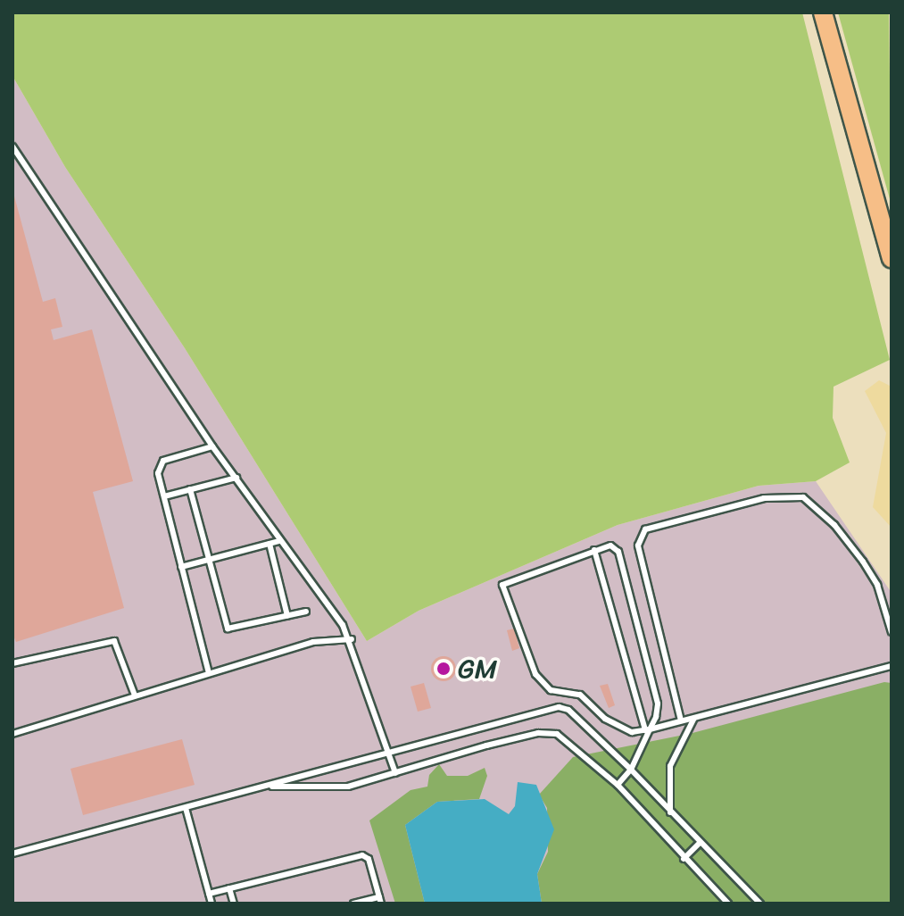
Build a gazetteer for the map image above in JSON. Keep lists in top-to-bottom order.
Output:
{
  "places": ["GM"]
}
